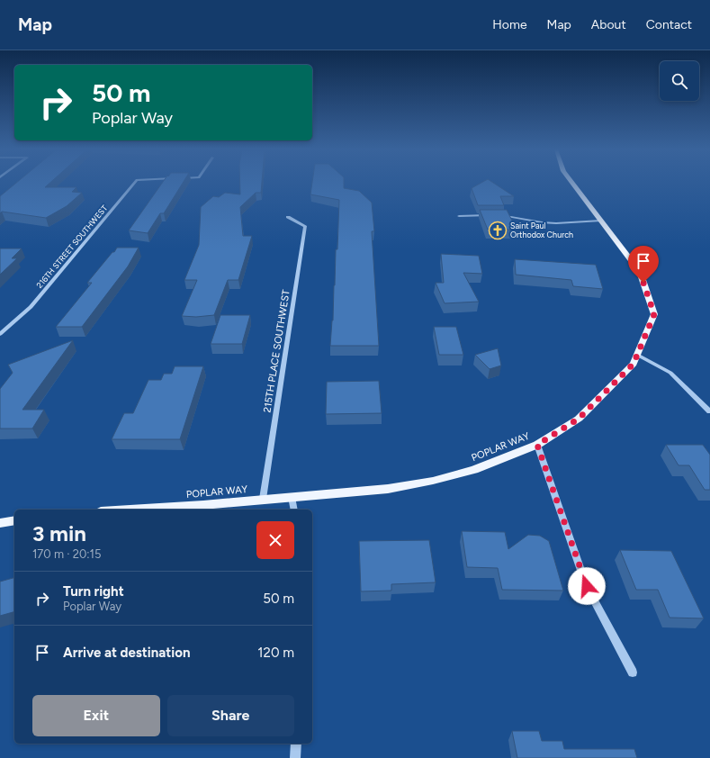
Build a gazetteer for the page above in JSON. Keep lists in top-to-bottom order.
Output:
{
  "streets": {
    "main road": ["POPLAR WAY"],
    "street": ["216TH STREET SOUTHWEST", "215TH PLACE SOUTHWEST"]
  },
  "crossings": [
    ["215TH PLACE SOUTHWEST", "POPLAR WAY"]
  ],
  "places": {
    "church": ["Saint Paul Orthodox Church"]
  },
  "page": {
    "header": "Map",
    "nav": [
      "Home",
      "Map",
      "About",
      "Contact"
    ],
    "turn": ["50 m", "Poplar Way"],
    "heading": ["3 min", "170 m · 20:15"],
    "list": [
      {
        "name": "Turn right",
        "note": "Poplar Way",
        "value": "50 m"
      },
      {
        "name": "Arrive at destination",
        "value": "120 m"
      }
    ],
    "buttons": ["Exit", "Share"]
  }
}
